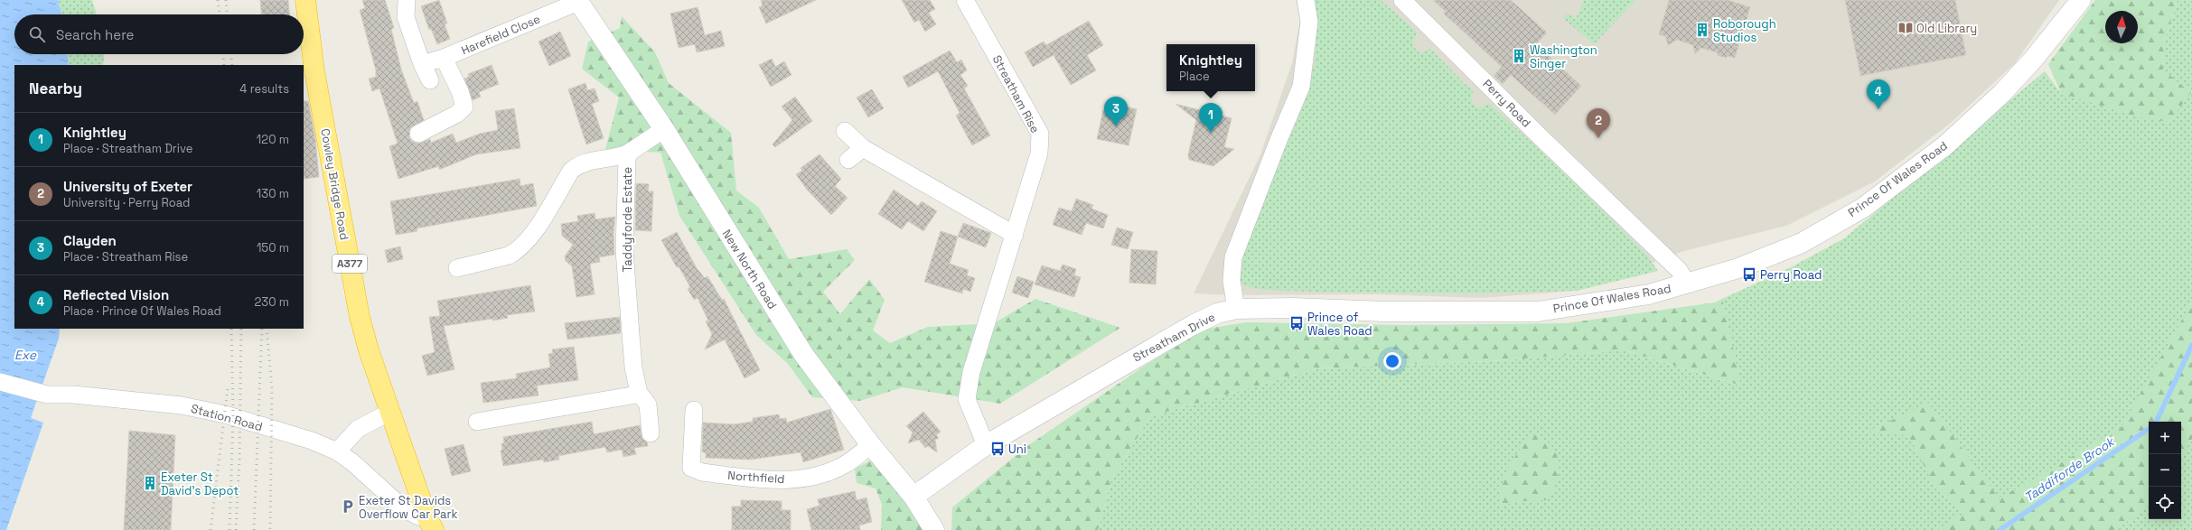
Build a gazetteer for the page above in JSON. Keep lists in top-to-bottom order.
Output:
{
  "streets": {
    "highway": ["Cowley Bridge Road", "A377"],
    "street": [
      "Harefield Close",
      "Streatham Rise",
      "Perry Road",
      "Prince Of Wales Road",
      "Taddyforde Estate",
      "New North Road",
      "Streatham Drive",
      "Station Road",
      "Northfield"
    ]
  },
  "crossings": [
    ["Harefield Close", "New North Road"],
    ["Streatham Rise", "Streatham Drive"],
    ["Perry Road", "Prince Of Wales Road"],
    ["Prince Of Wales Road", "Streatham Drive"],
    ["Cowley Bridge Road", "Station Road"],
    ["Taddyforde Estate", "New North Road"],
    ["New North Road", "Streatham Drive"],
    ["New North Road", "Northfield"]
  ],
  "water": ["Exe", "Taddiforde Brook"],
  "places": {
    "library": ["Old Library"],
    "building": ["Roborough Studios", "Washington Singer", "Exeter St David's Depot"],
    "bus stop": ["Perry Road", "Prince of Wales Road", "Uni"],
    "parking": ["Exeter St Davids Overflow Car Park"]
  },
  "north": "top",
  "page": {
    "search": "Search here",
    "popup": ["Knightley", "Place"],
    "heading": ["Nearby", "4 results"],
    "pins": [
      "4",
      "3",
      "1",
      "2"
    ],
    "list": [
      {
        "mark": "1",
        "name": "Knightley",
        "note": "Place · Streatham Drive",
        "value": "120 m"
      },
      {
        "mark": "2",
        "name": "University of Exeter",
        "note": "University · Perry Road",
        "value": "130 m"
      },
      {
        "mark": "3",
        "name": "Clayden",
        "note": "Place · Streatham Rise",
        "value": "150 m"
      },
      {
        "mark": "4",
        "name": "Reflected Vision",
        "note": "Place · Prince Of Wales Road",
        "value": "230 m"
      }
    ],
    "map_buttons": ["+", "−"]
  }
}
